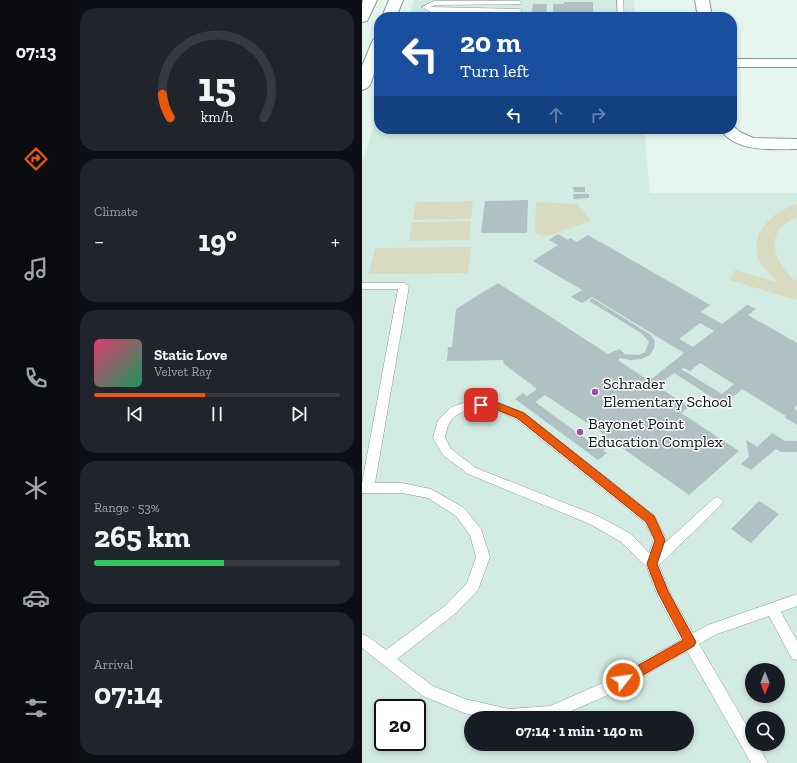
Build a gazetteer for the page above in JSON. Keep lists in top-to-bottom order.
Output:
{
  "places": ["Schrader Elementary School", "Bayonet Point Education Complex"],
  "north": "bottom",
  "page": {
    "tabs": "07:13",
    "turn": ["20 m", "Turn left"],
    "tile": [
      "Climate",
      ["Range · 53%", "265 km"],
      ["Arrival", "07:14"]
    ],
    "heat": ["−", "19°", "+"],
    "song": ["Static Love", "Velvet Ray"],
    "limit": "20",
    "trip": "07:14 · 1 min · 140 m",
    "gauge": ["15", "km/h"]
  }
}
